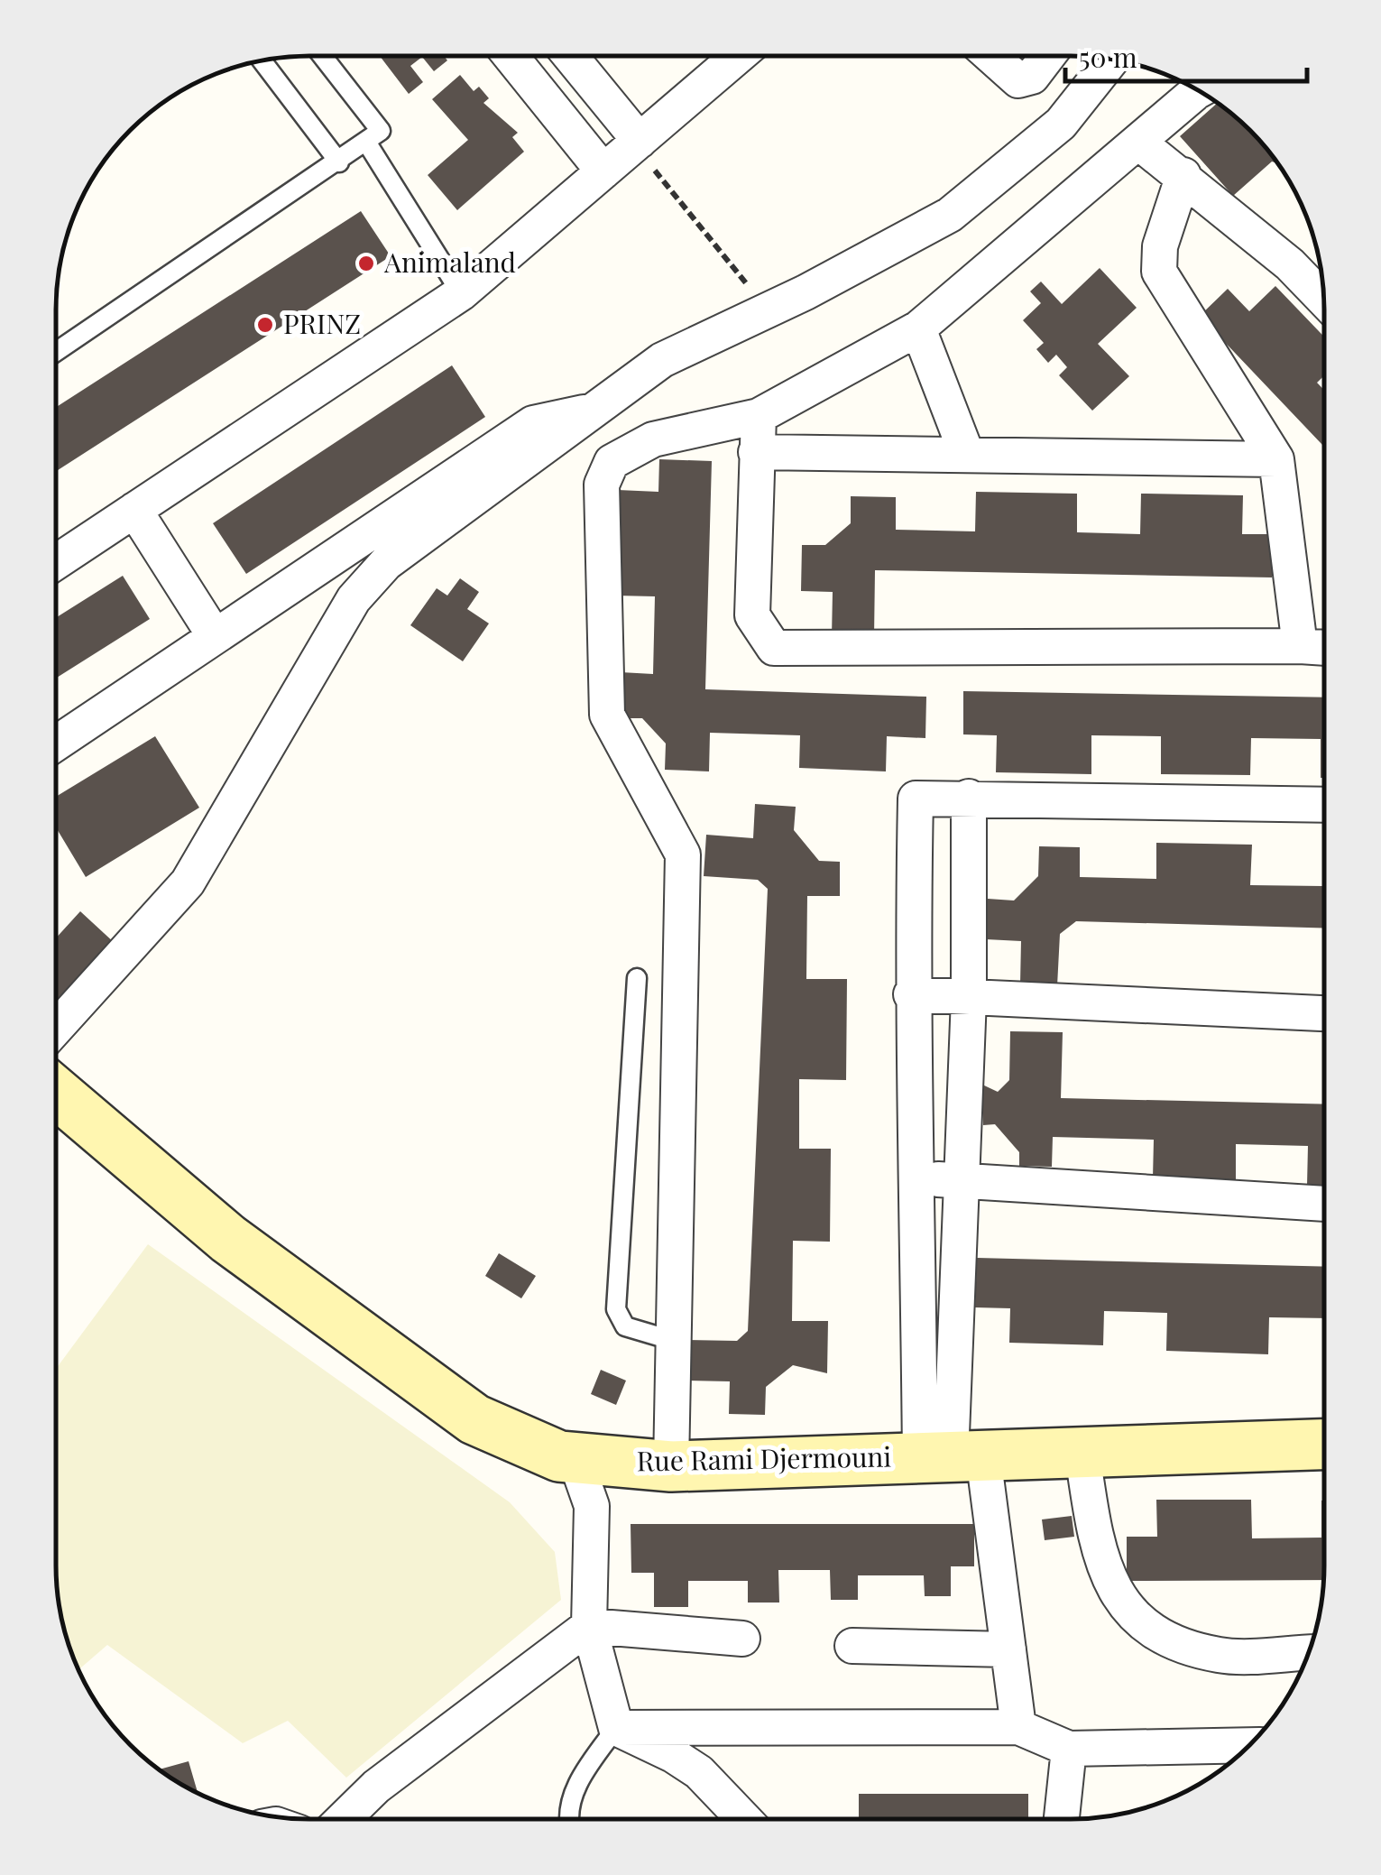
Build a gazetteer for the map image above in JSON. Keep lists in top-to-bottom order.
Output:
{
  "streets": {
    "main road": ["Rue Rami Djermouni"]
  },
  "places": ["Animaland", "PRINZ"],
  "scale_bar": "50 m"
}
